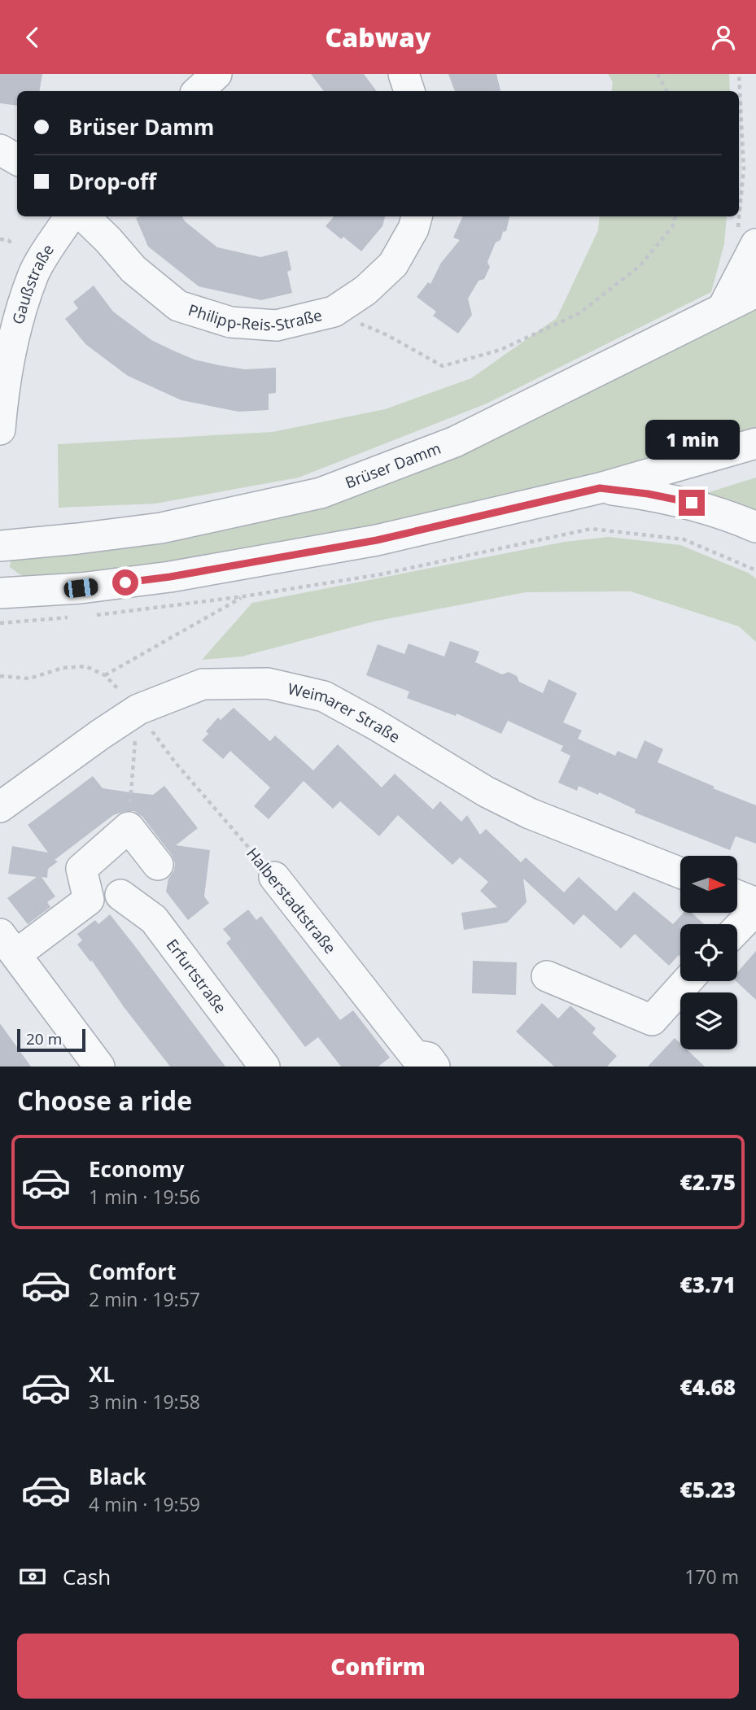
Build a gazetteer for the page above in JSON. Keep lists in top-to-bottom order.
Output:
{
  "streets": {
    "street": [
      "Gaußstraße",
      "Philipp-Reis-Straße",
      "Brüser Damm",
      "Weimarer Straße",
      "Halberstadtstraße",
      "Erfurtstraße"
    ]
  },
  "crossings": [
    ["Weimarer Straße", "Halberstadtstraße"]
  ],
  "scale_bar": "20 m",
  "north": "right",
  "page": {
    "header": "Cabway",
    "banner": ["Brüser Damm", "Drop-off"],
    "bubble": "1 min",
    "scale": "20 m",
    "heading": "Choose a ride",
    "list": [
      {
        "name": "Economy",
        "note": "1 min · 19:56",
        "value": "€2.75"
      },
      {
        "name": "Comfort",
        "note": "2 min · 19:57",
        "value": "€3.71"
      },
      {
        "name": "XL",
        "note": "3 min · 19:58",
        "value": "€4.68"
      },
      {
        "name": "Black",
        "note": "4 min · 19:59",
        "value": "€5.23"
      }
    ],
    "pay": ["Cash", "170 m"],
    "buttons": "Confirm"
  }
}
